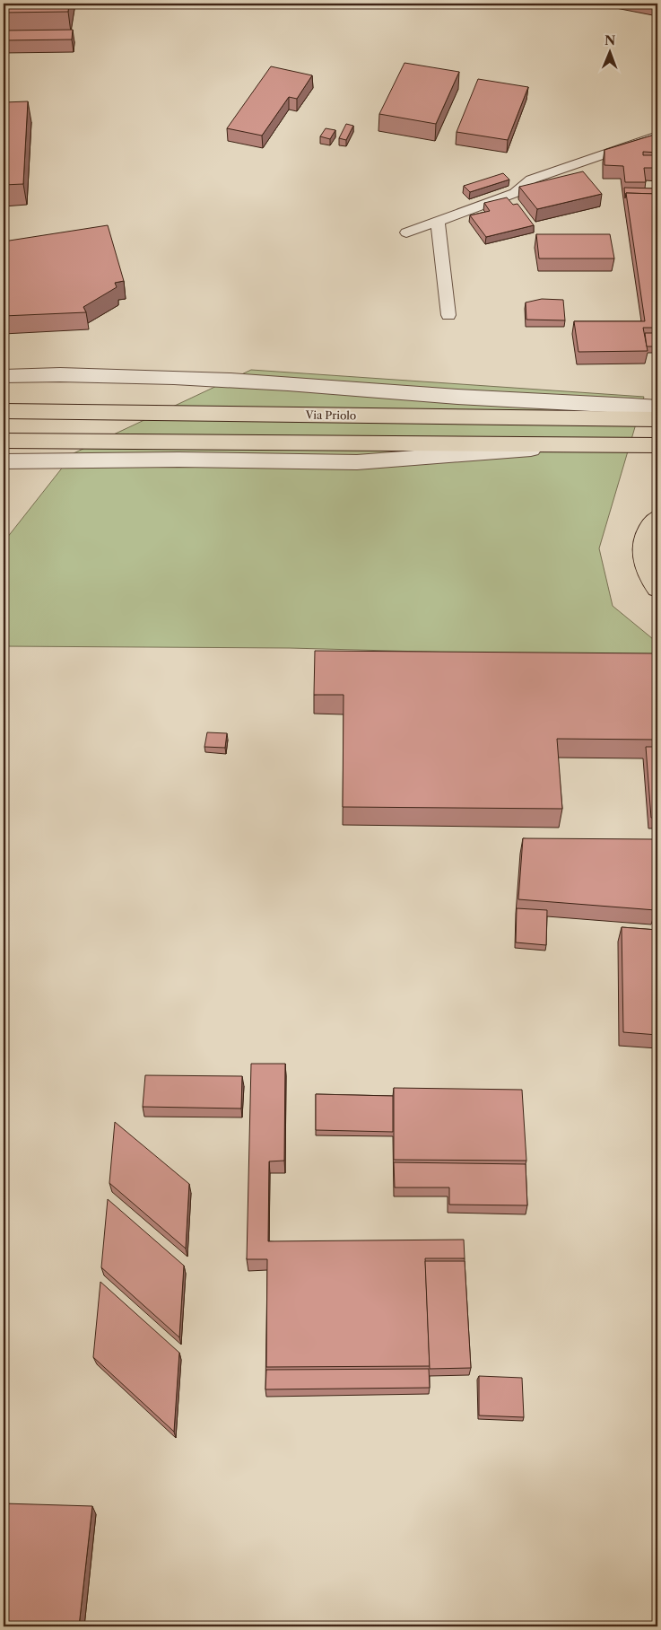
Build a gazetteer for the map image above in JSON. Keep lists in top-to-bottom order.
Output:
{
  "streets": {
    "main road": ["Via Priolo"]
  },
  "north": "top"
}
